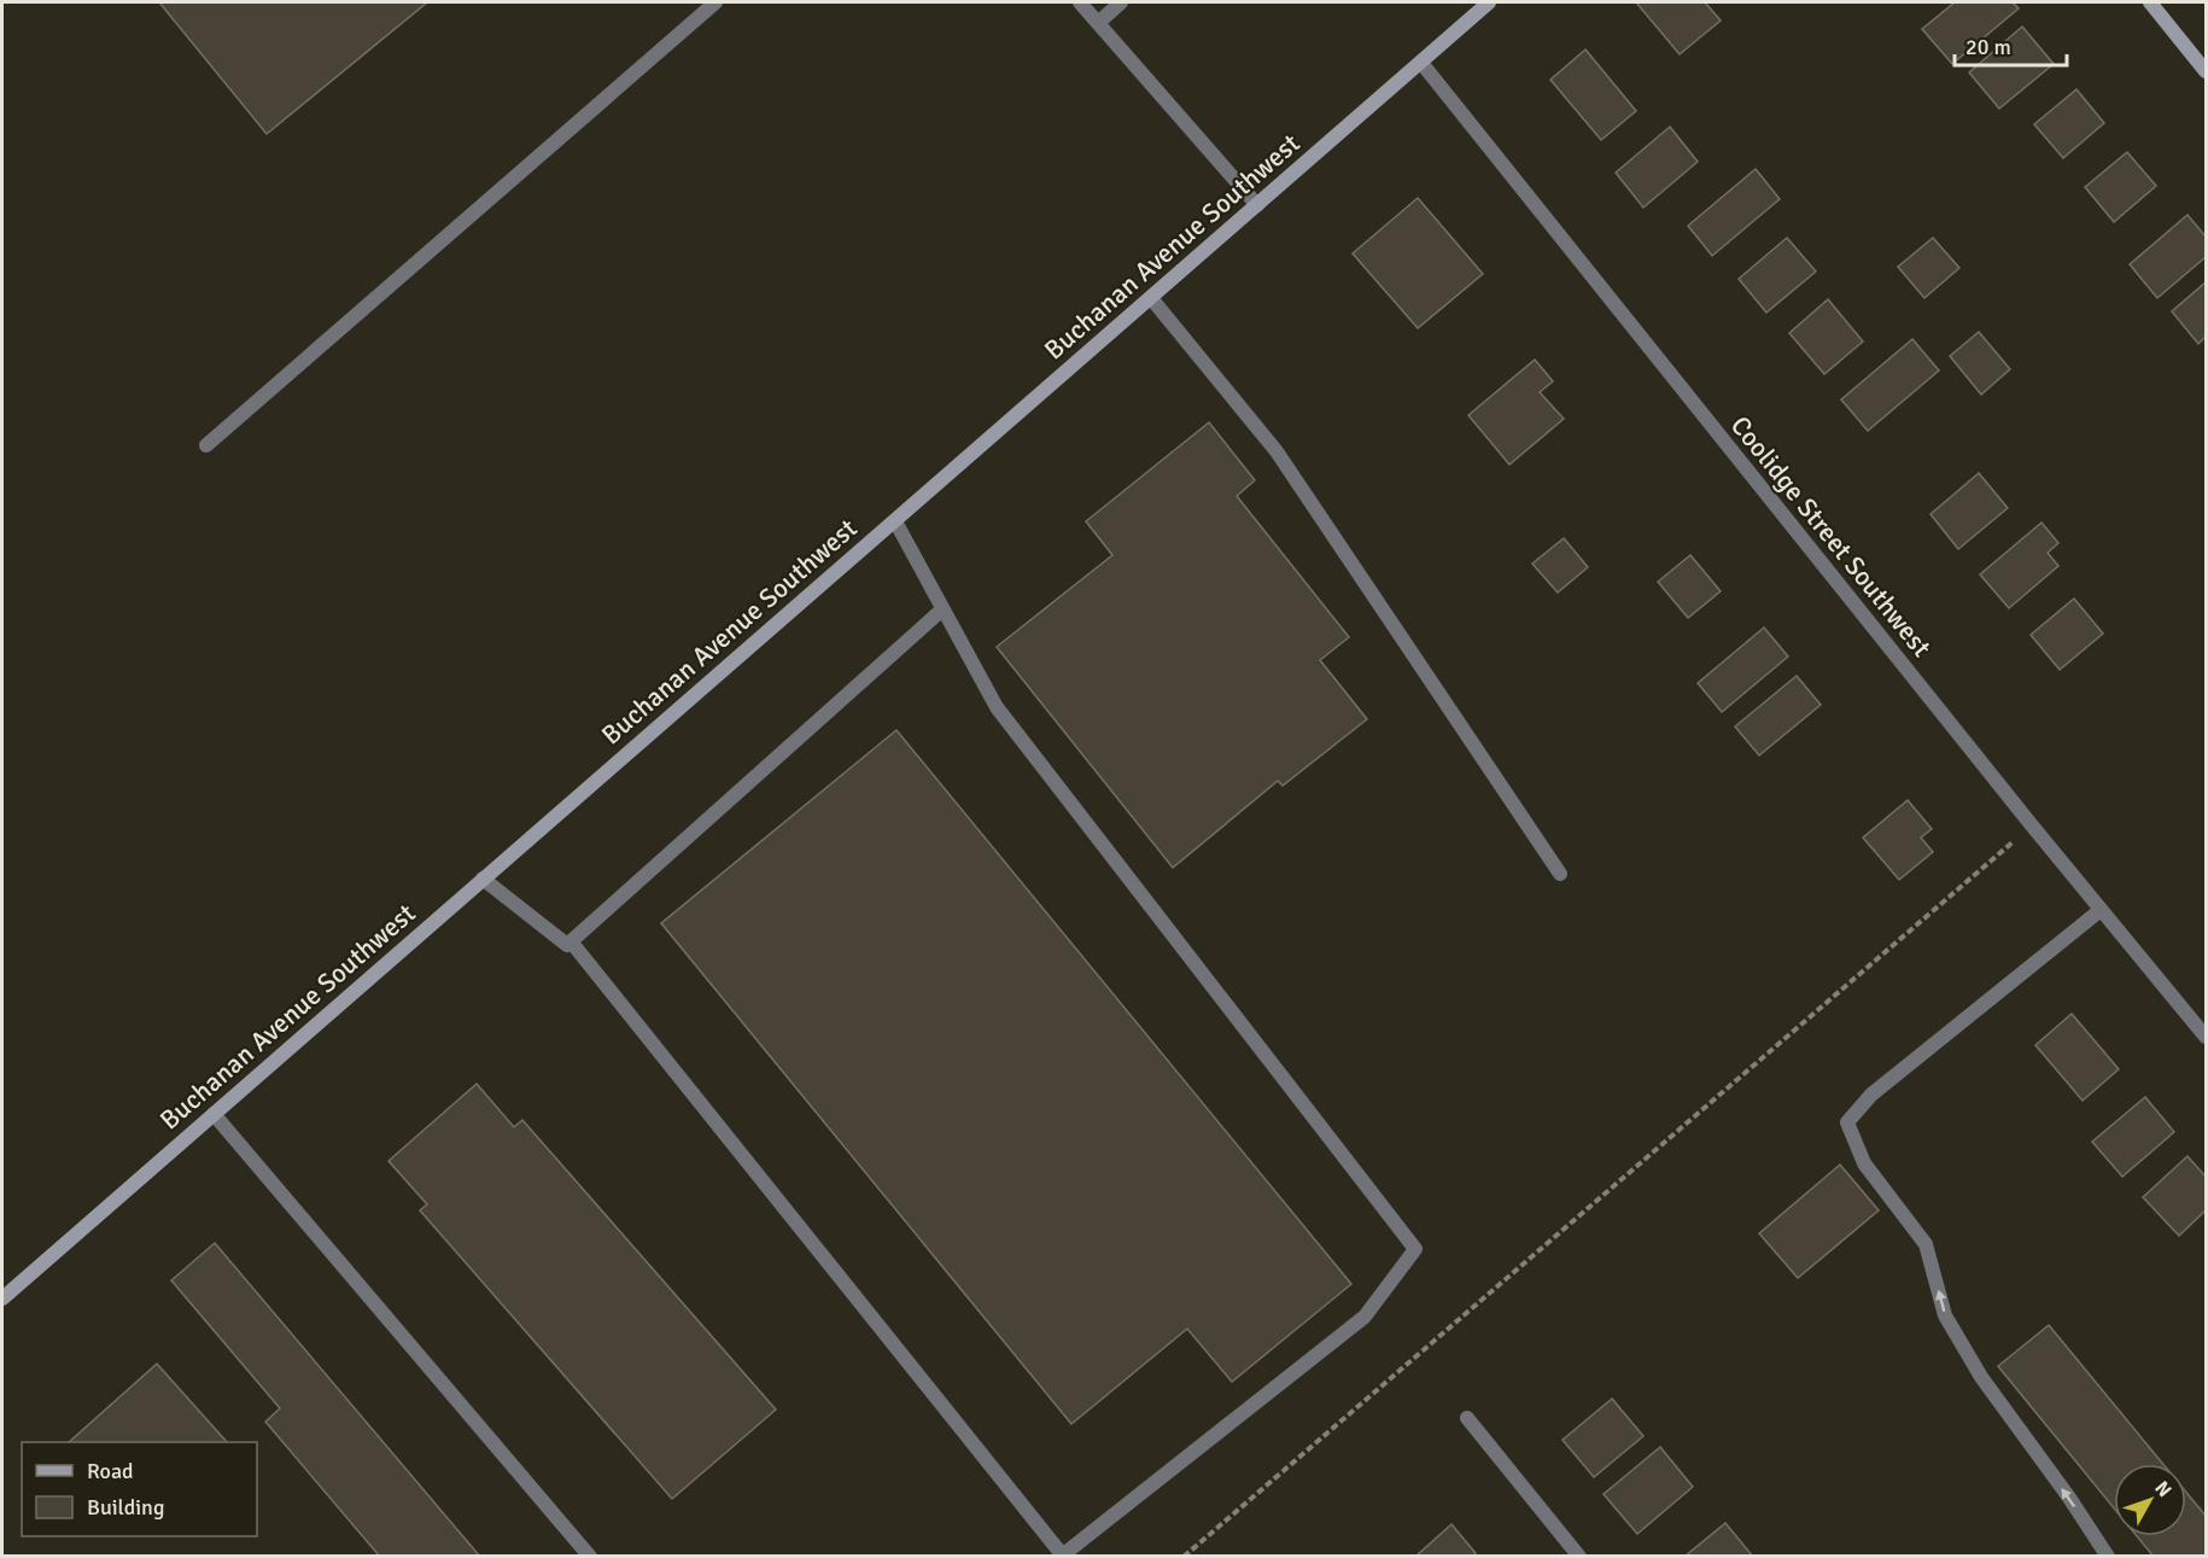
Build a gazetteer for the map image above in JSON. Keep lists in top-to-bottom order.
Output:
{
  "streets": {
    "street": ["Buchanan Avenue Southwest", "Coolidge Street Southwest"]
  },
  "crossings": [
    ["Buchanan Avenue Southwest", "Coolidge Street Southwest"]
  ],
  "legend": ["Road", "Building"],
  "scale_bar": "20 m",
  "north": "top right"
}
